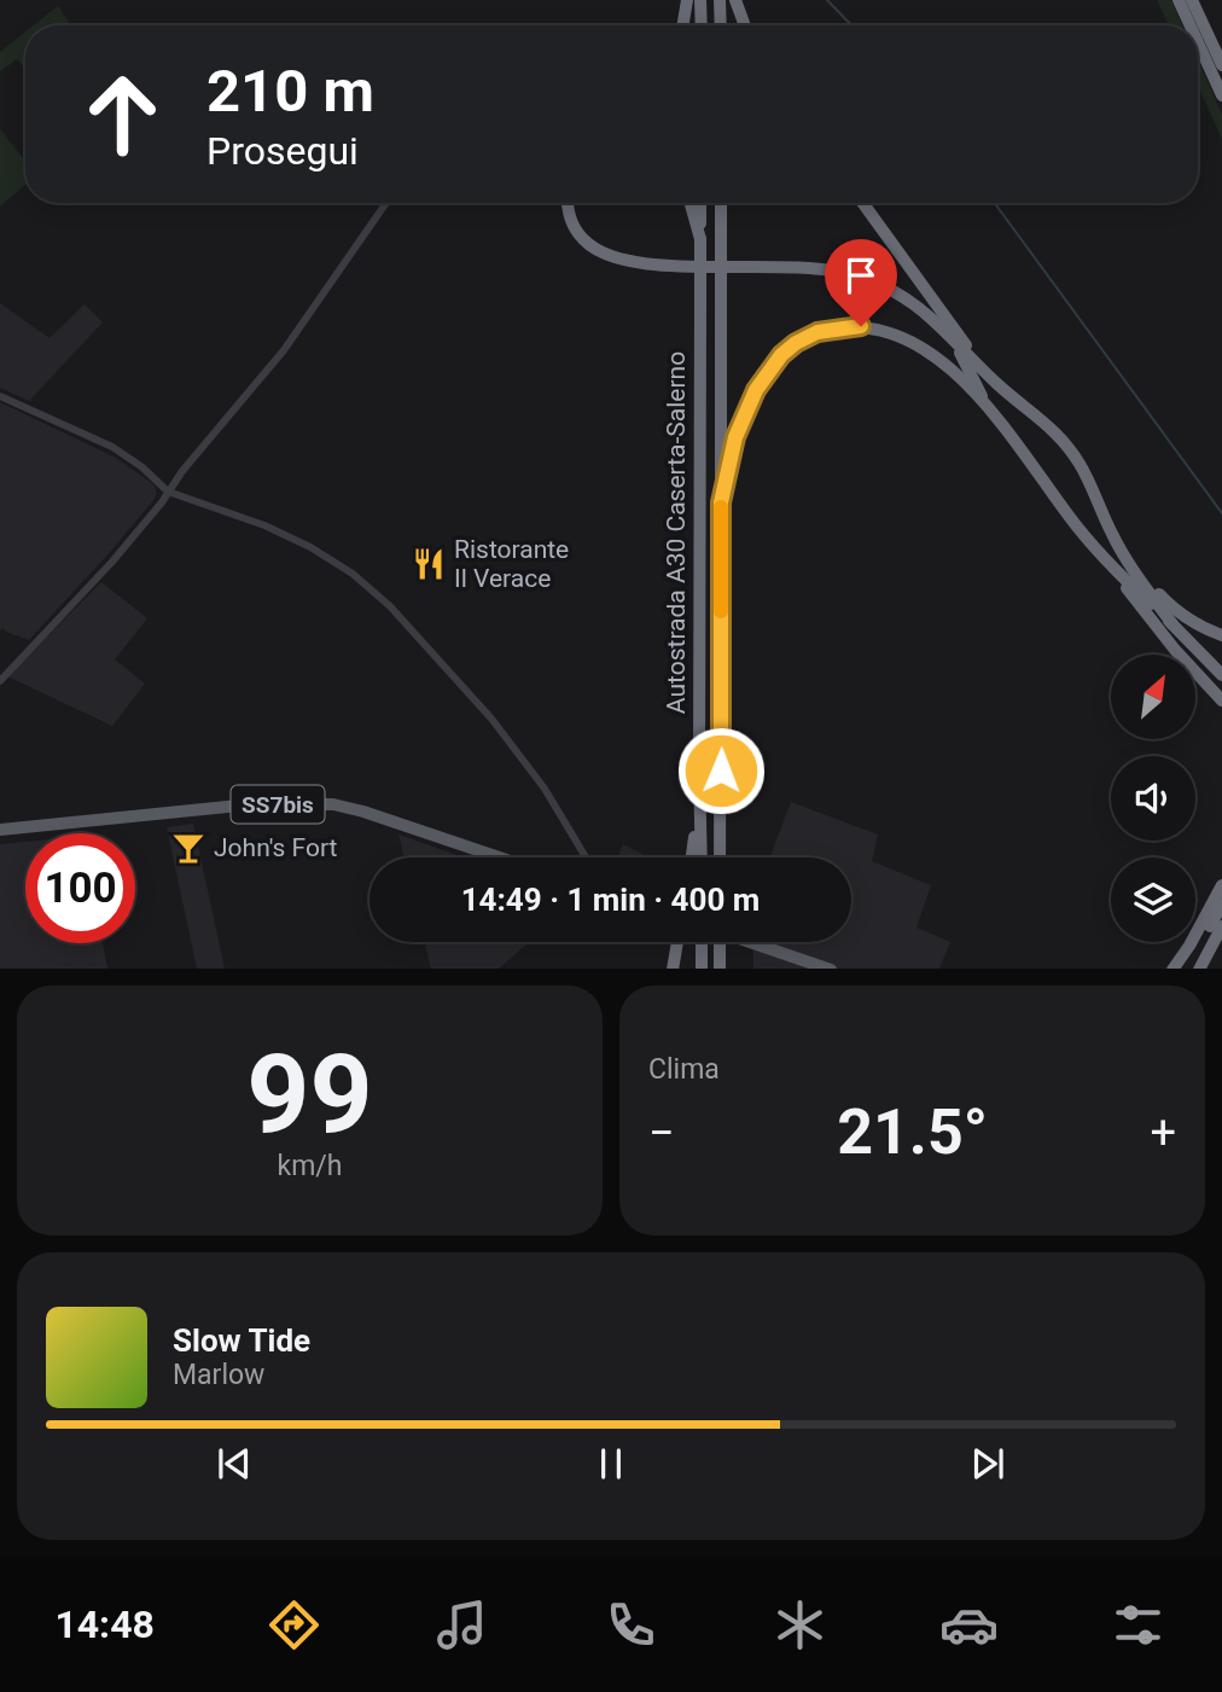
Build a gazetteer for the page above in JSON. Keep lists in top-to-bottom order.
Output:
{
  "streets": {
    "highway": ["Autostrada A30 Caserta-Salerno"],
    "main road": ["SS7bis"]
  },
  "places": {
    "restaurant": ["Ristorante Il Verace"],
    "bar": ["John's Fort"]
  },
  "north": "top right",
  "page": {
    "turn": ["210 m", "Prosegui"],
    "limit": "100",
    "trip": "14:49 · 1 min · 400 m",
    "tile": [
      ["99", "km/h"],
      "Clima"
    ],
    "heat": ["−", "21.5°", "+"],
    "song": ["Slow Tide", "Marlow"],
    "tabs": "14:48"
  }
}
